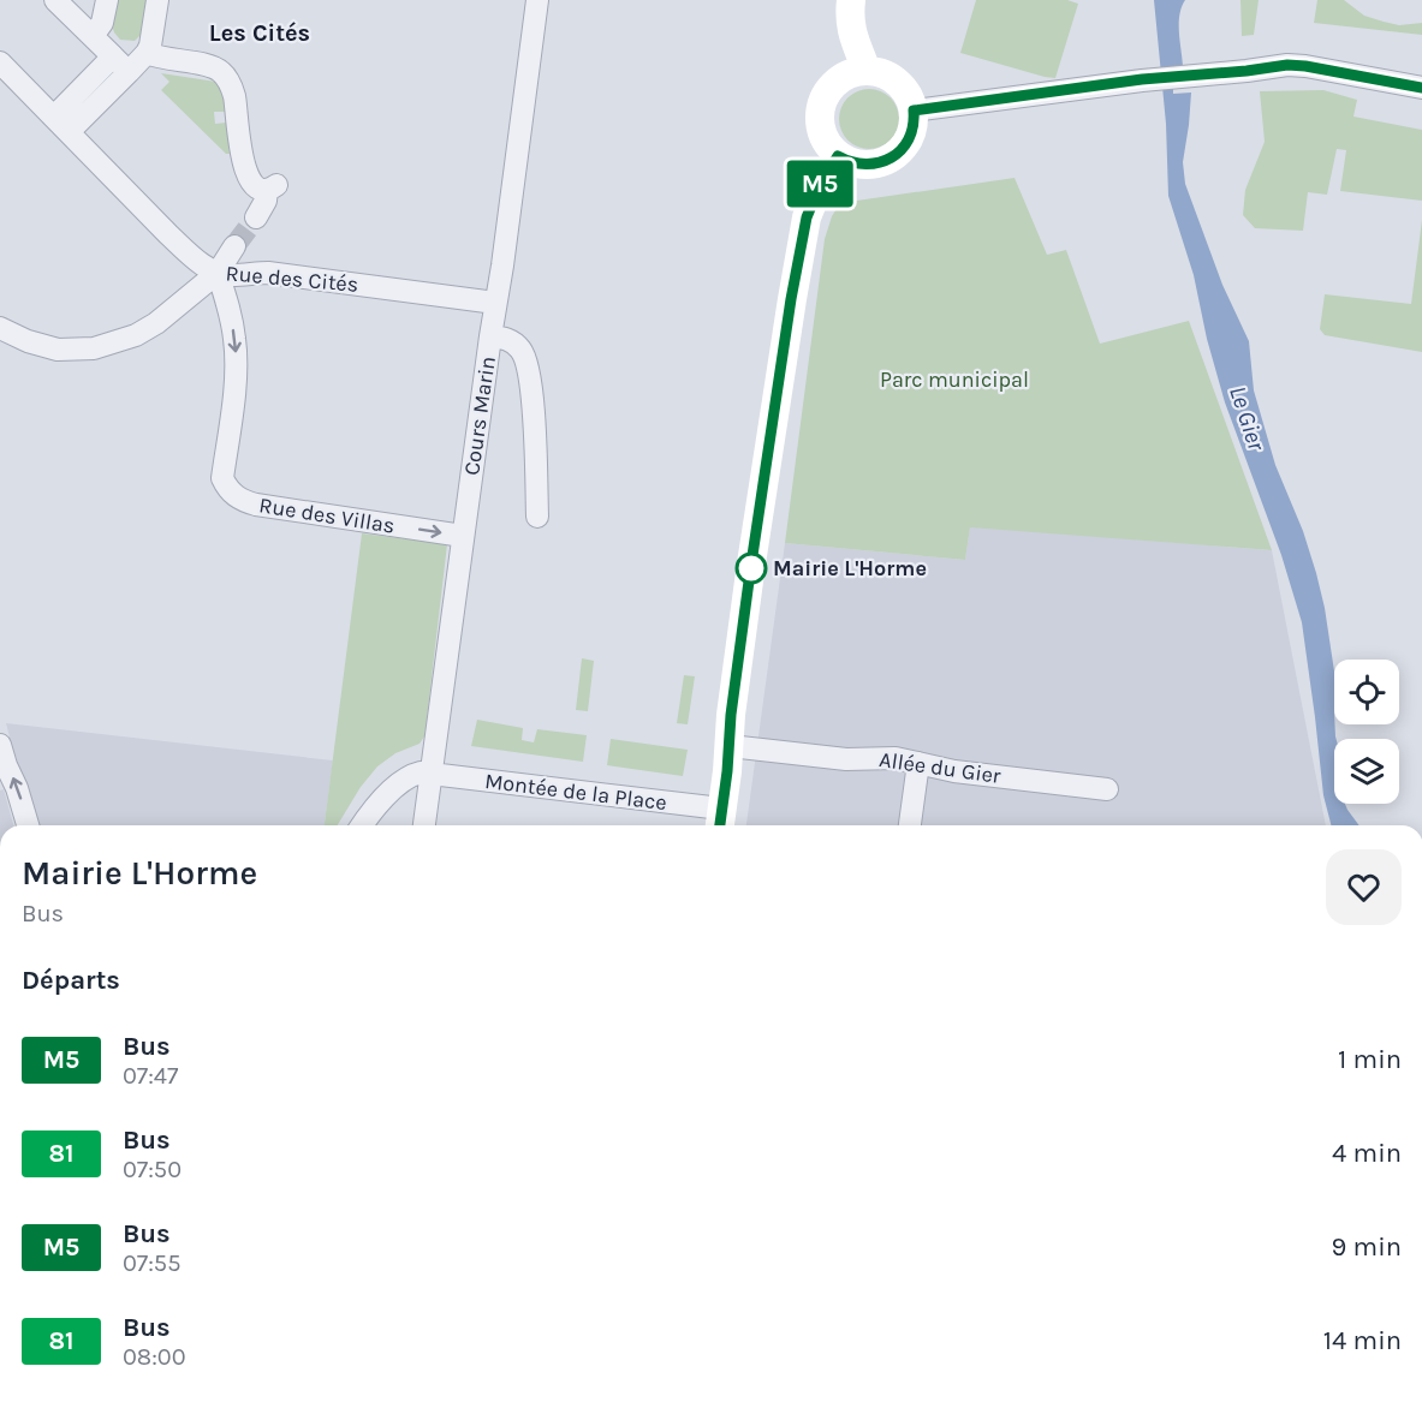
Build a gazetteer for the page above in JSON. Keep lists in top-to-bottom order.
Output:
{
  "streets": {
    "street": [
      "Rue des Cités",
      "Cours Marin",
      "Rue des Villas",
      "Allée du Gier",
      "Montée de la Place"
    ]
  },
  "crossings": [
    ["Rue des Cités", "Cours Marin"],
    ["Rue des Cités", "Rue des Villas"],
    ["Cours Marin", "Rue des Villas"],
    ["Cours Marin", "Montée de la Place"]
  ],
  "districts": ["Les Cités"],
  "water": ["Le Gier"],
  "parks": ["Parc municipal"],
  "places": ["Mairie L'Horme"],
  "lines": ["bus line M5"],
  "page": {
    "on_map": "M5",
    "heading": [
      ["Mairie L'Horme", "Bus"],
      "Départs"
    ],
    "list": [
      {
        "mark": "M5",
        "name": "Bus",
        "note": "07:47",
        "value": "1 min"
      },
      {
        "mark": "81",
        "name": "Bus",
        "note": "07:50",
        "value": "4 min"
      },
      {
        "mark": "M5",
        "name": "Bus",
        "note": "07:55",
        "value": "9 min"
      },
      {
        "mark": "81",
        "name": "Bus",
        "note": "08:00",
        "value": "14 min"
      }
    ]
  }
}
